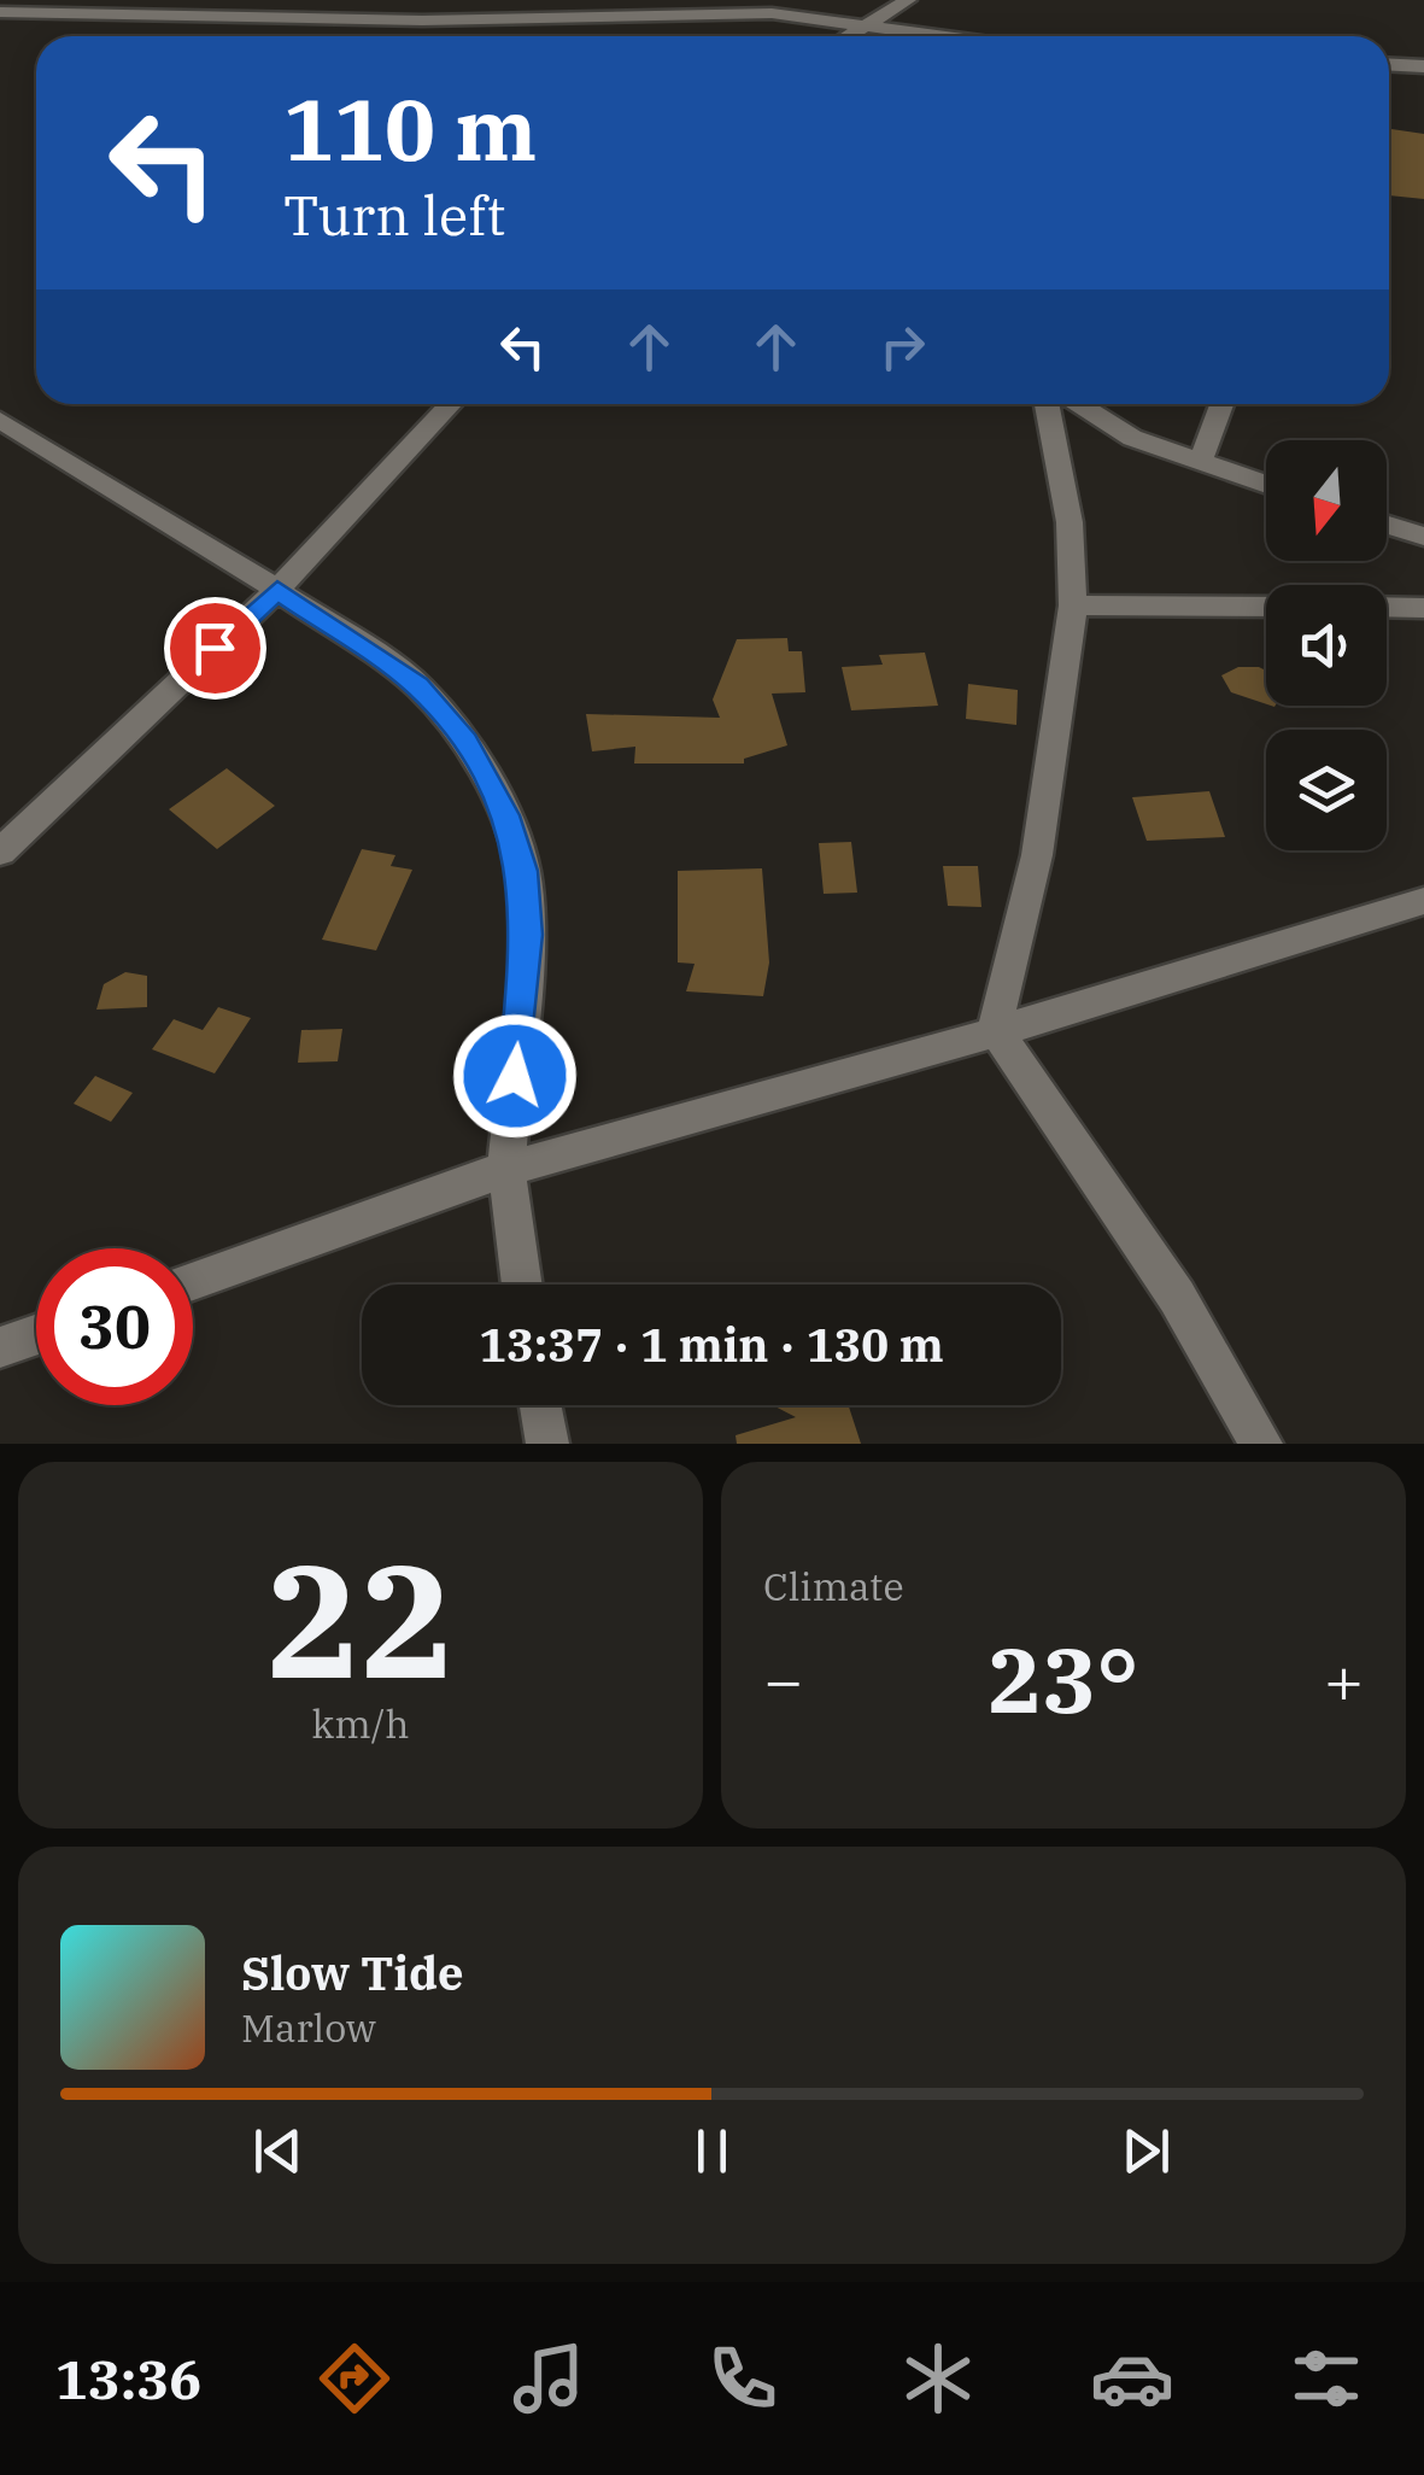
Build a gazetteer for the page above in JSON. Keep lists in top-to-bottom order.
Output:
{
  "north": "bottom",
  "page": {
    "turn": ["110 m", "Turn left"],
    "limit": "30",
    "trip": "13:37 · 1 min · 130 m",
    "tile": [
      ["22", "km/h"],
      "Climate"
    ],
    "heat": ["−", "23°", "+"],
    "song": ["Slow Tide", "Marlow"],
    "tabs": "13:36"
  }
}
